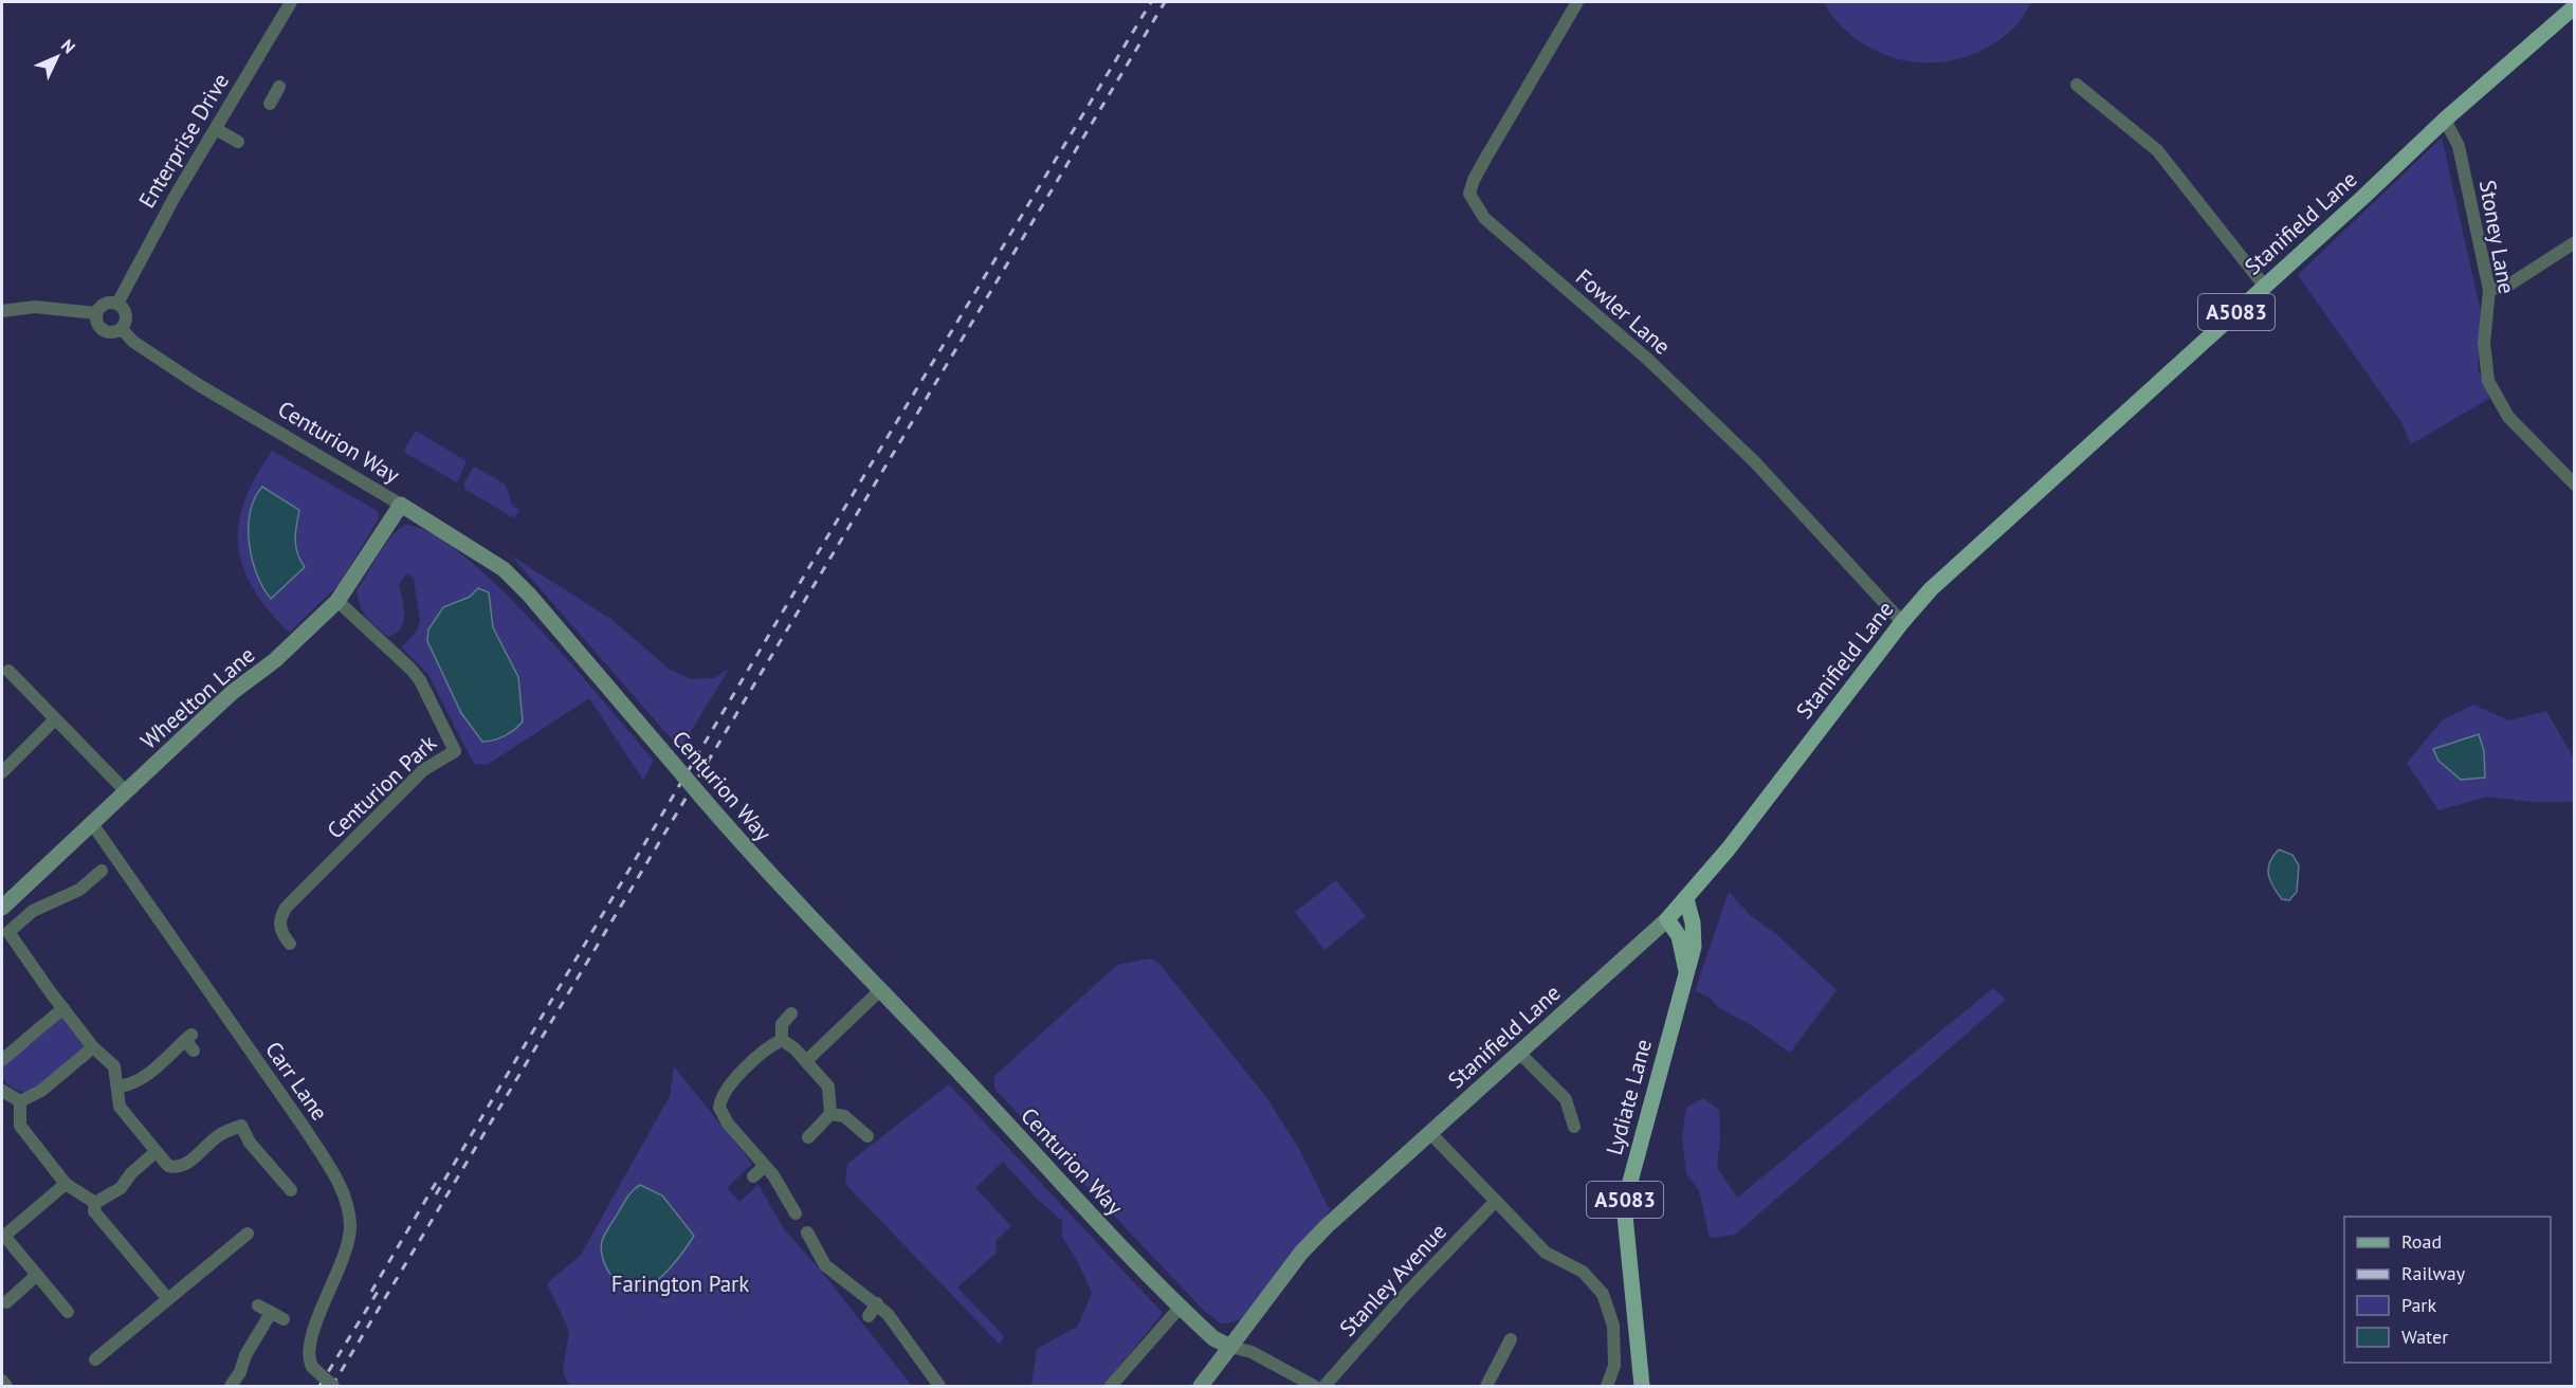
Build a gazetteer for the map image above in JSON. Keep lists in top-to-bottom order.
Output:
{
  "streets": {
    "main road": ["Stanifield Lane", "A5083", "Lydiate Lane"],
    "street": [
      "Enterprise Drive",
      "Stoney Lane",
      "Fowler Lane",
      "Centurion Way",
      "Wheelton Lane",
      "Centurion Park",
      "Carr Lane",
      "Stanley Avenue"
    ]
  },
  "crossings": [
    ["Enterprise Drive", "Centurion Way"],
    ["Stanifield Lane", "Stoney Lane"],
    ["Stanifield Lane", "Fowler Lane"],
    ["Stanifield Lane", "Centurion Way"],
    ["Stanifield Lane", "Lydiate Lane"],
    ["Centurion Way", "Wheelton Lane"],
    ["Wheelton Lane", "Centurion Park"],
    ["Wheelton Lane", "Carr Lane"]
  ],
  "parks": ["Farington Park"],
  "legend": [
    "Road",
    "Railway",
    "Park",
    "Water"
  ],
  "north": "top right"
}
